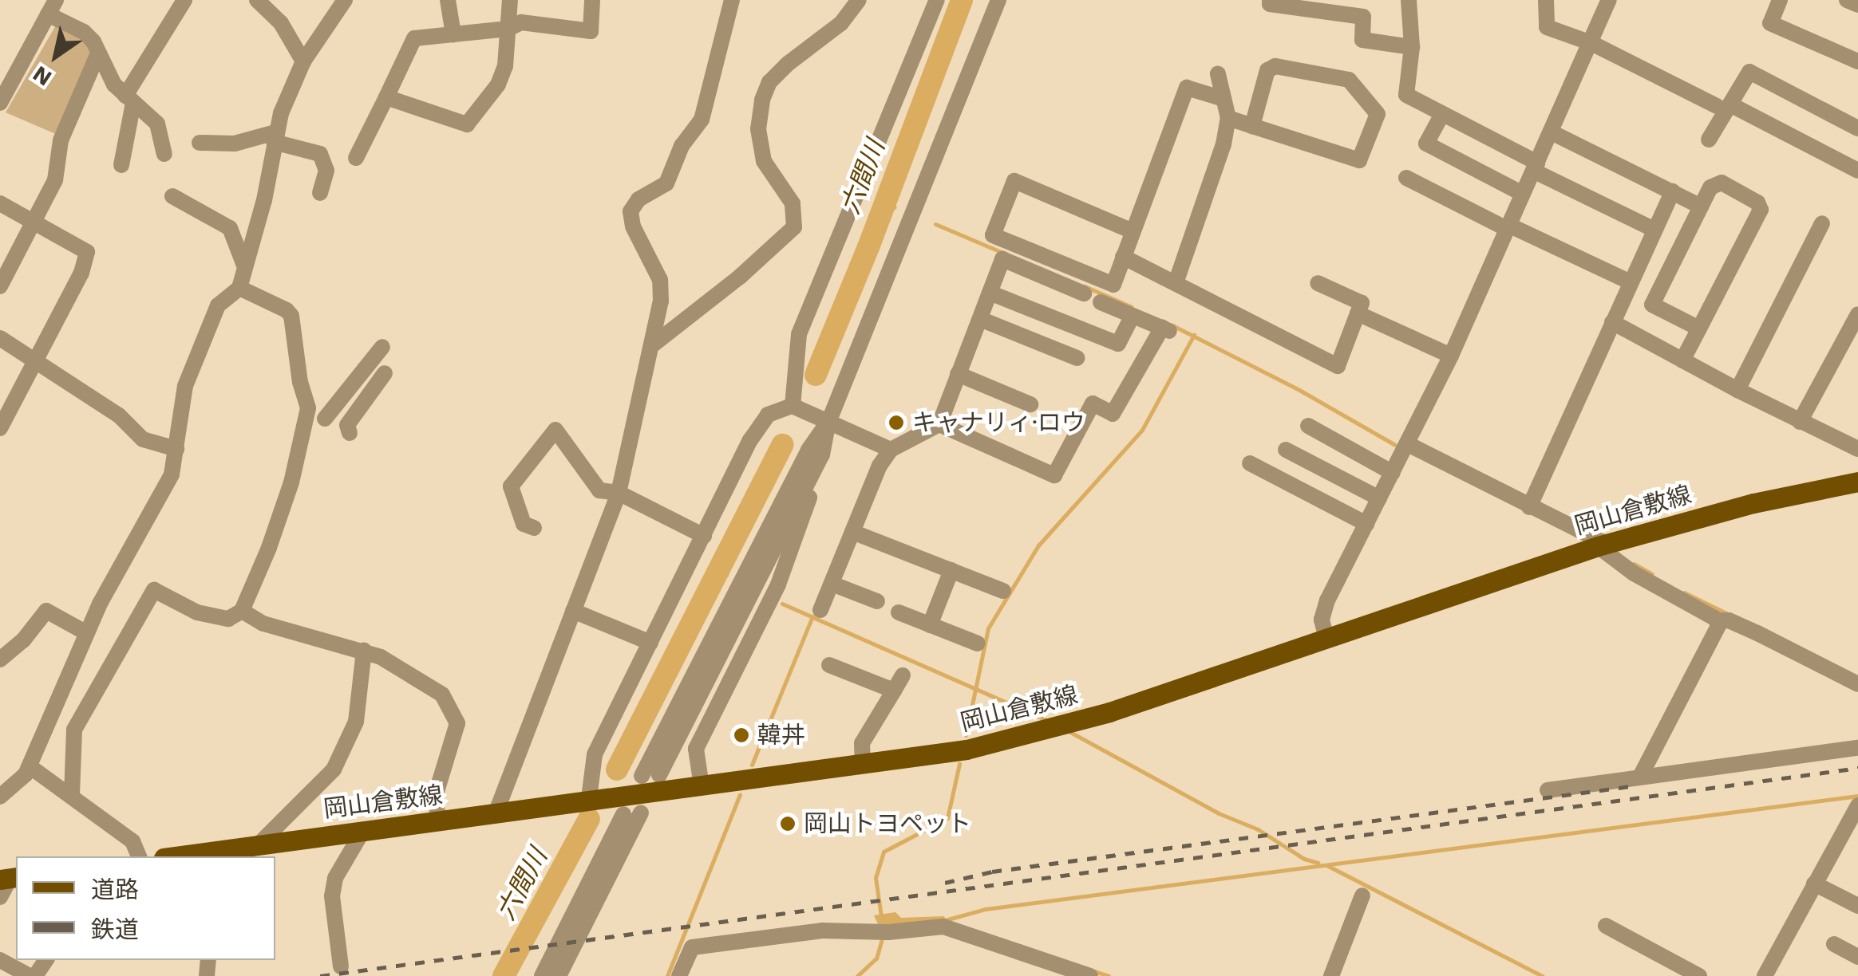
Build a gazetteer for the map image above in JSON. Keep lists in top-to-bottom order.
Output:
{
  "streets": {
    "main road": ["岡山倉敷線"]
  },
  "water": ["六間川"],
  "places": ["キャナリィ·ロウ", "韓丼", "岡山トヨペット"],
  "legend": ["道路", "鉄道"],
  "north": "bottom left"
}
